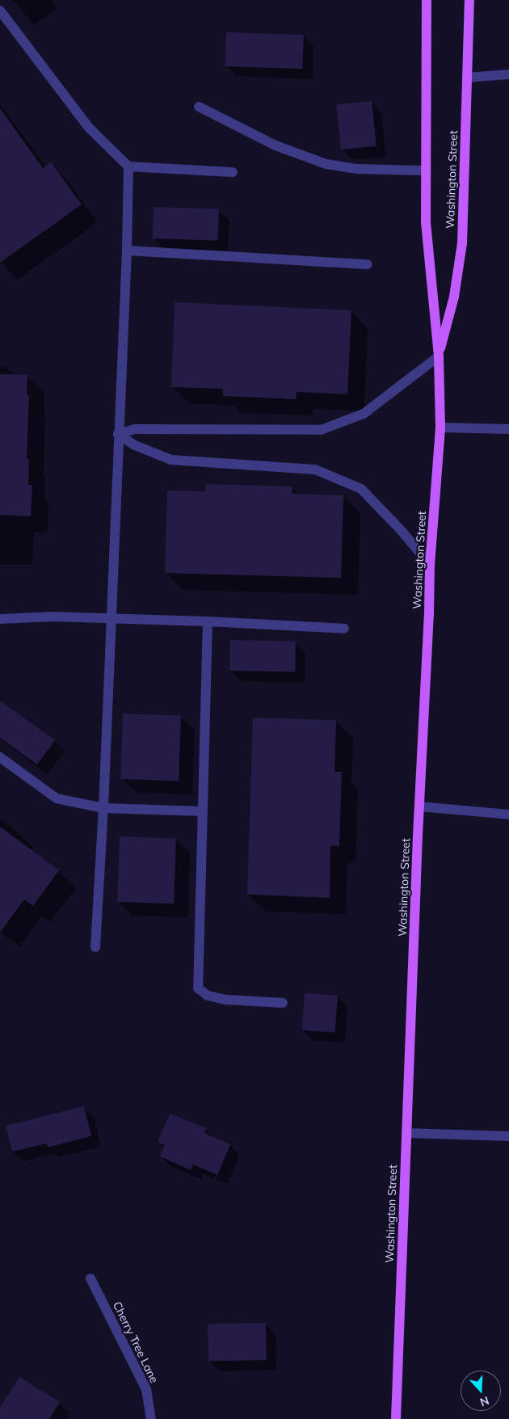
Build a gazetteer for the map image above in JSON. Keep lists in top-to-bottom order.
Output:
{
  "streets": {
    "main road": ["Washington Street"],
    "street": ["Cherry Tree Lane"]
  },
  "north": "bottom"
}
